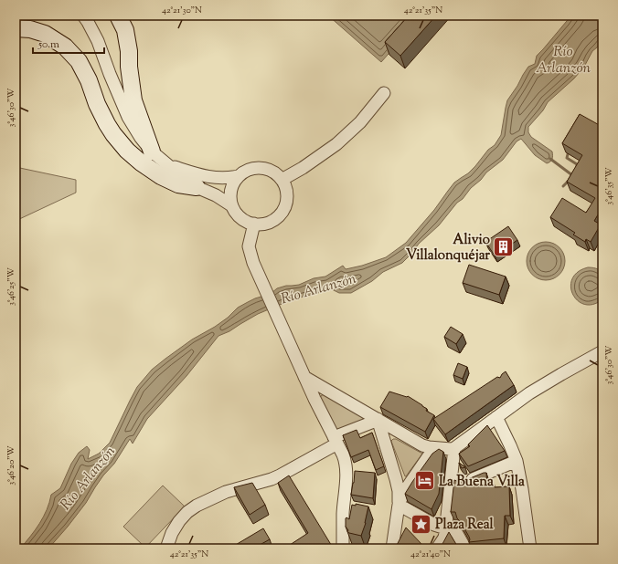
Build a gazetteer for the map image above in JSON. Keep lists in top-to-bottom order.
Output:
{
  "water": ["Río Arlanzón"],
  "places": {
    "building": ["Alivio Villalonquéjar"],
    "hotel": ["La Buena Villa"],
    "place": ["Plaza Real"]
  },
  "scale_bar": "50 m",
  "coordinates": [
    "42°21'30\"N",
    "42°21'35\"N",
    "3°46'30\"W",
    "3°46'35\"W",
    "3°46'25\"W",
    "3°46'20\"W",
    "42°21'40\"N"
  ]
}
